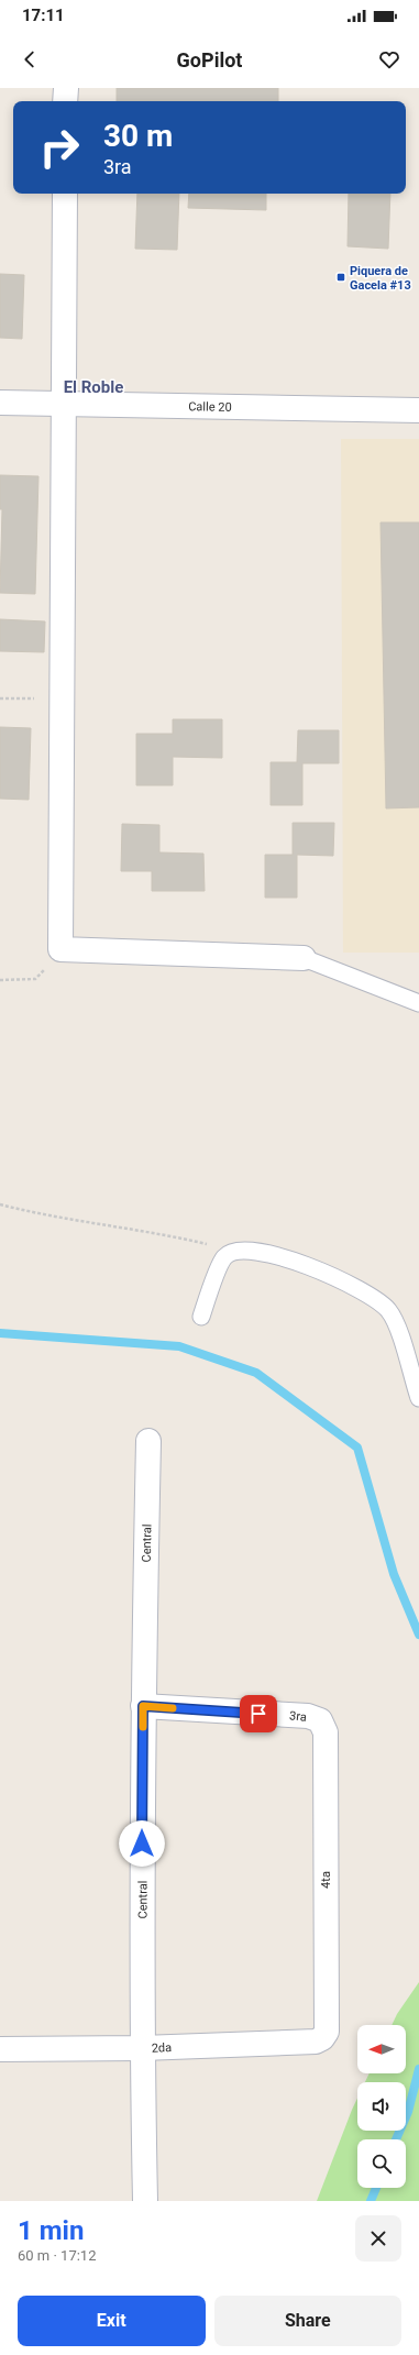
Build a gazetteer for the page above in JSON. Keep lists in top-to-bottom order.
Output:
{
  "streets": {
    "street": [
      "Calle 20",
      "Central",
      "3ra",
      "4ta",
      "2da"
    ]
  },
  "crossings": [
    ["Central", "3ra"],
    ["Central", "2da"],
    ["3ra", "4ta"],
    ["4ta", "2da"]
  ],
  "districts": ["El Roble"],
  "places": {
    "transit": ["Piquera de Gacela #13"]
  },
  "north": "left",
  "page": {
    "status": "17:11",
    "header": "GoPilot",
    "turn": ["30 m", "3ra"],
    "heading": ["1 min", "60 m · 17:12"],
    "buttons": ["Exit", "Share"]
  }
}
